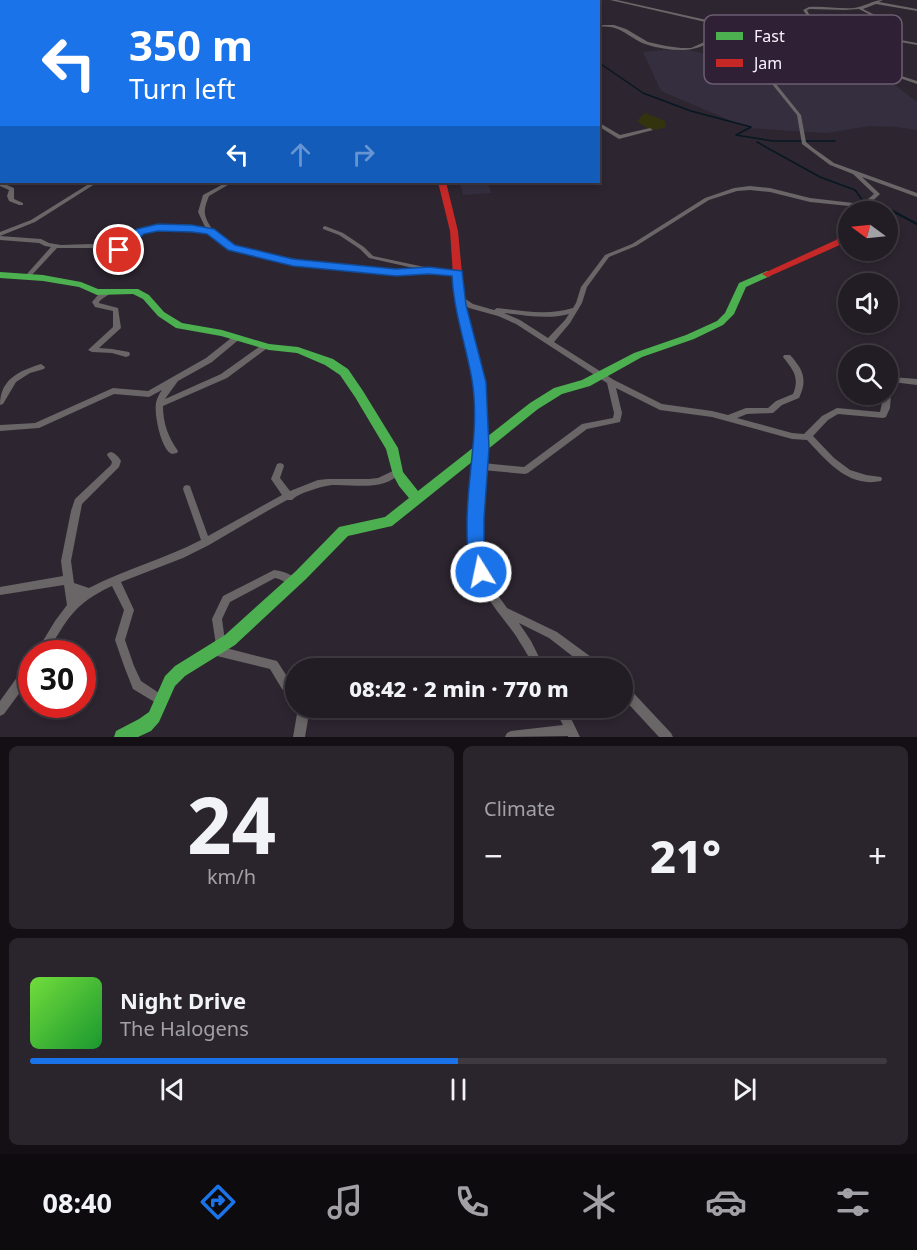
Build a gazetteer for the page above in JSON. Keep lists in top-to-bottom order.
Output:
{
  "legend": ["Fast", "Jam"],
  "north": "left",
  "page": {
    "turn": ["350 m", "Turn left"],
    "limit": "30",
    "trip": "08:42 · 2 min · 770 m",
    "tile": [
      ["24", "km/h"],
      "Climate"
    ],
    "heat": ["−", "21°", "+"],
    "song": ["Night Drive", "The Halogens"],
    "tabs": "08:40"
  }
}
